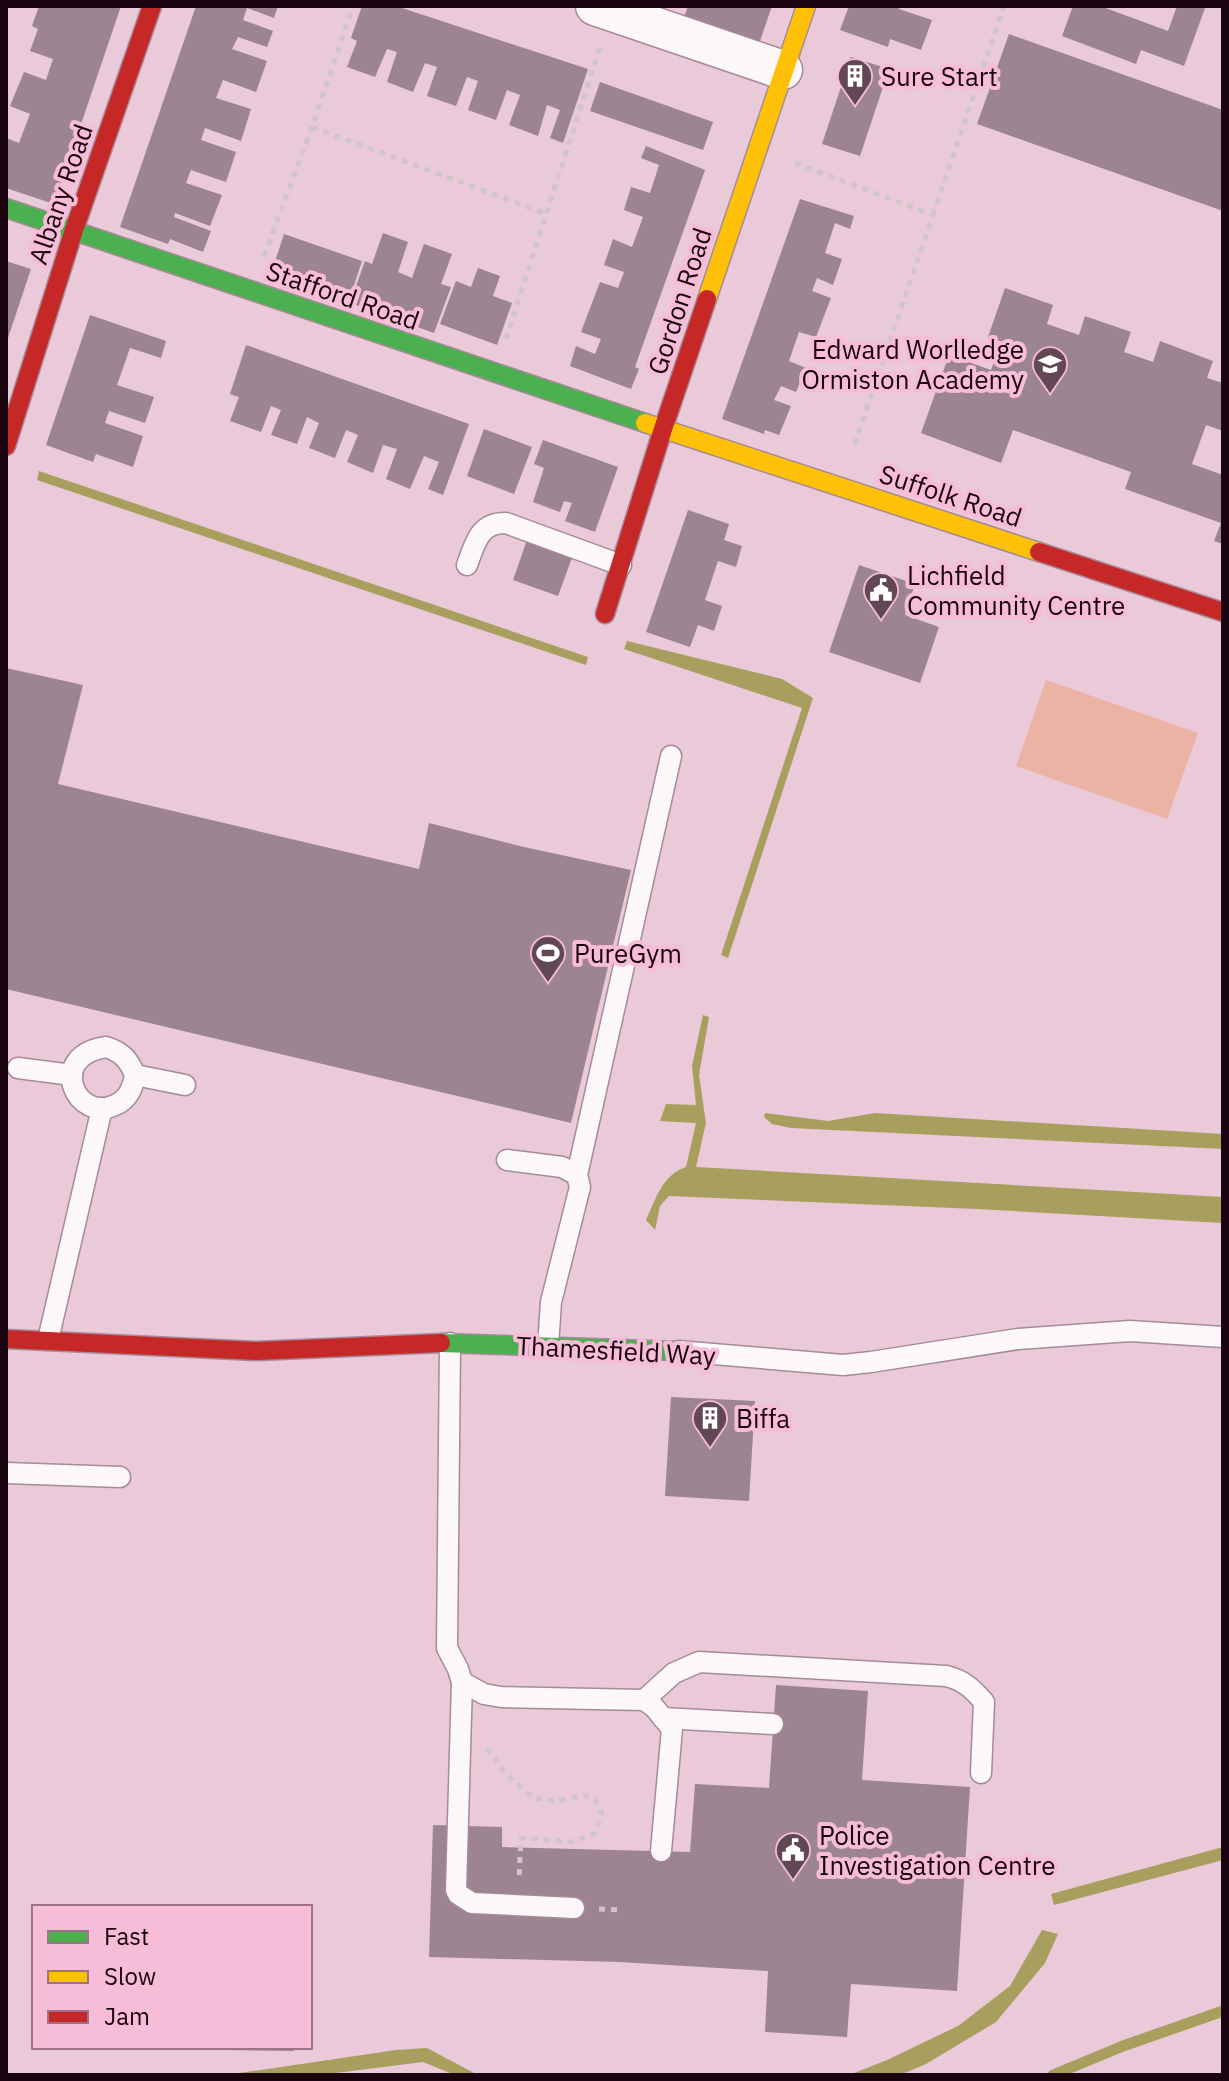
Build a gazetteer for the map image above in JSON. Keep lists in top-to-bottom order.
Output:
{
  "streets": {
    "street": [
      "Albany Road",
      "Stafford Road",
      "Gordon Road",
      "Suffolk Road",
      "Thamesfield Way"
    ]
  },
  "crossings": [
    ["Albany Road", "Stafford Road"],
    ["Stafford Road", "Gordon Road"],
    ["Stafford Road", "Suffolk Road"],
    ["Gordon Road", "Suffolk Road"]
  ],
  "places": {
    "building": ["Sure Start", "Biffa"],
    "school or university": ["Edward Worlledge Ormiston Academy"],
    "public building": ["Lichfield Community Centre", "Police Investigation Centre"],
    "sports": ["PureGym"]
  },
  "legend": ["Fast", "Slow", "Jam"]
}
